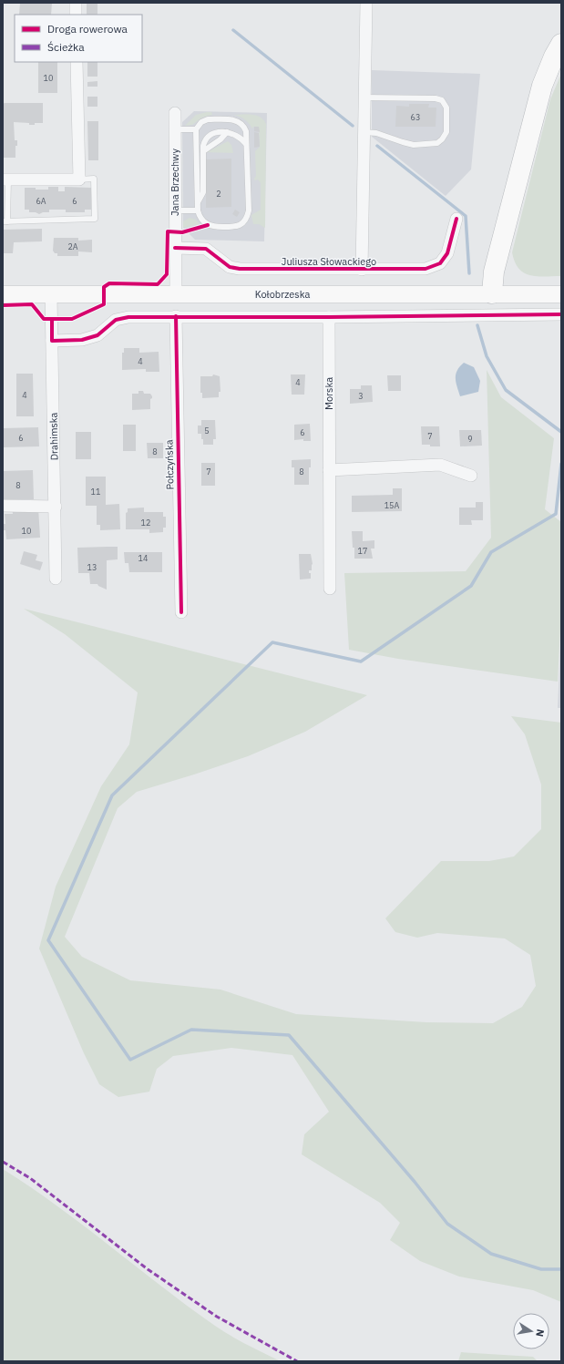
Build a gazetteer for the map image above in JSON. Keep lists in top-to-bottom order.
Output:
{
  "streets": {
    "main road": ["Kołobrzeska"],
    "street": [
      "Jana Brzechwy",
      "Juliusza Słowackiego",
      "Morska",
      "Drahimska",
      "Połczyńska"
    ]
  },
  "crossings": [
    ["Jana Brzechwy", "Juliusza Słowackiego"],
    ["Jana Brzechwy", "Kołobrzeska"],
    ["Kołobrzeska", "Drahimska"]
  ],
  "house_numbers": [
    "10",
    "63",
    "2",
    "6A",
    "6",
    "2A",
    "4",
    "4",
    "4",
    "3",
    "5",
    "6",
    "7",
    "6",
    "9",
    "8",
    "7",
    "8",
    "8",
    "11",
    "15A",
    "12",
    "10",
    "17",
    "14",
    "13"
  ],
  "legend": ["Droga rowerowa", "Ścieżka"],
  "north": "right"
}
